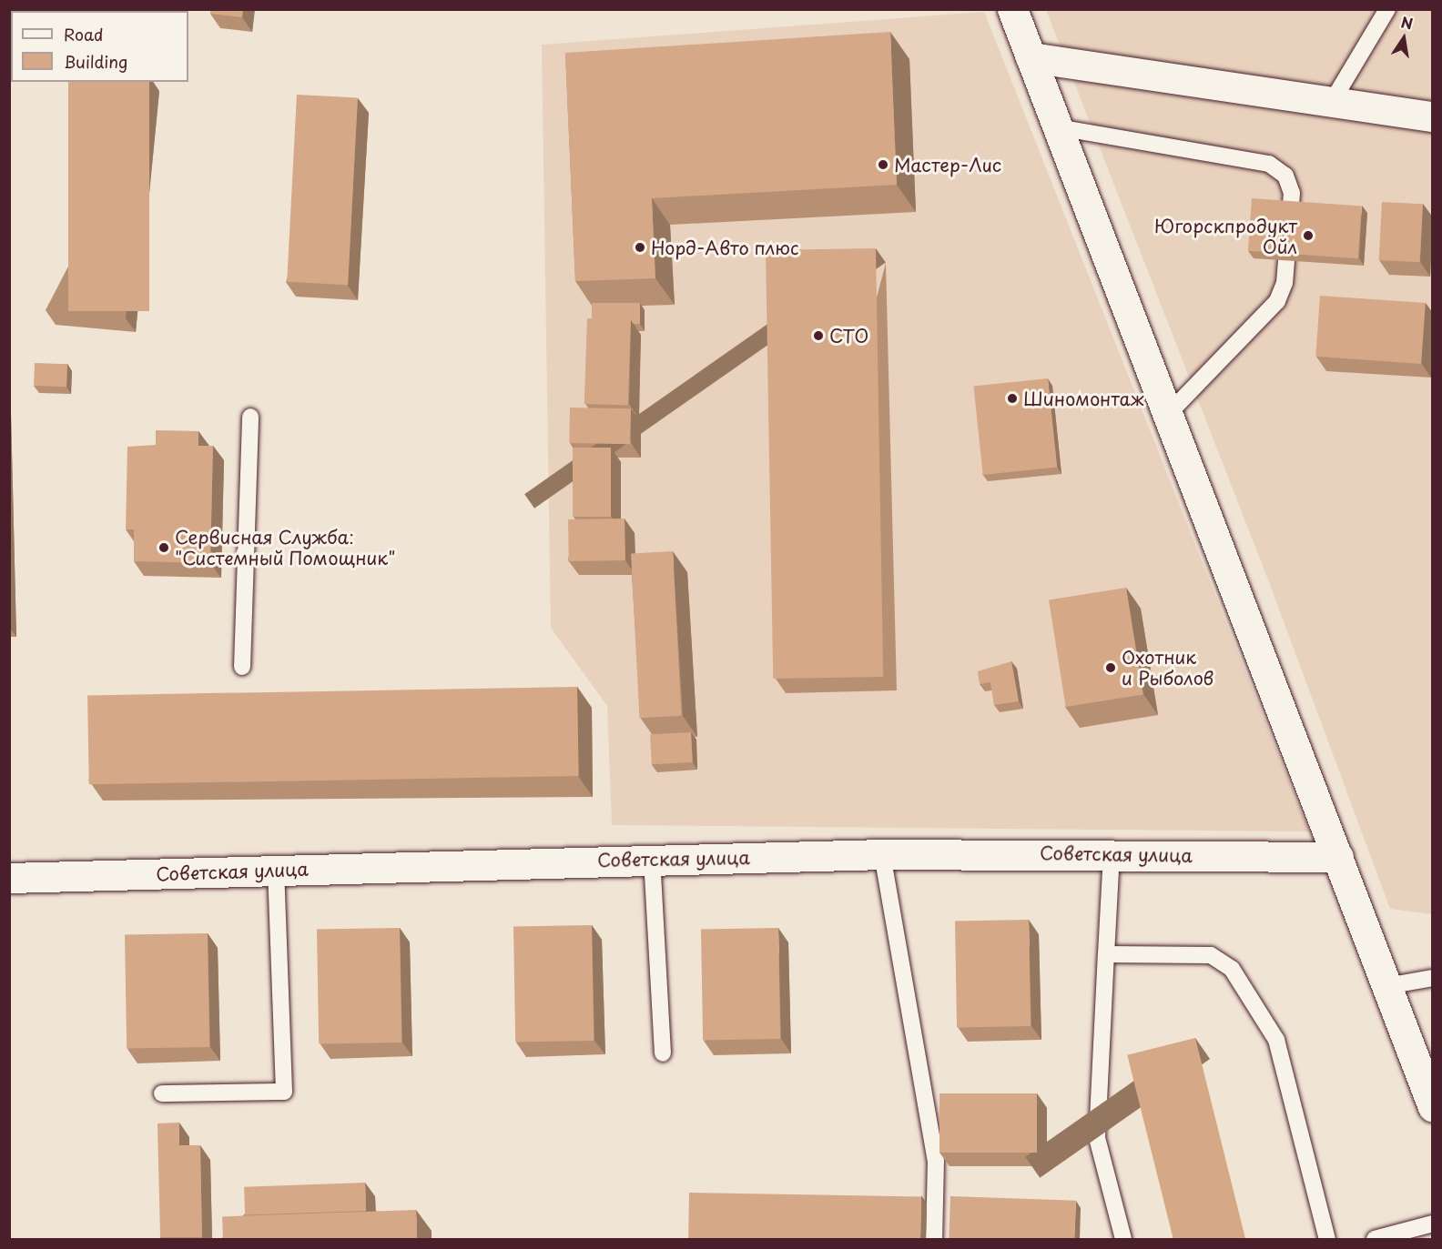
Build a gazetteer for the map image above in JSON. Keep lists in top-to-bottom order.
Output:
{
  "streets": {
    "street": ["Советская улица"]
  },
  "places": [
    "Мастер-Лис",
    "Югорскпродукт Ойл",
    "Норд-Авто плюс",
    "СТО",
    "Шиномонтаж",
    "Сервисная Служба: \"Системный Помощник\"",
    "Охотник и Рыболов"
  ],
  "legend": ["Road", "Building"],
  "north": "top"
}
